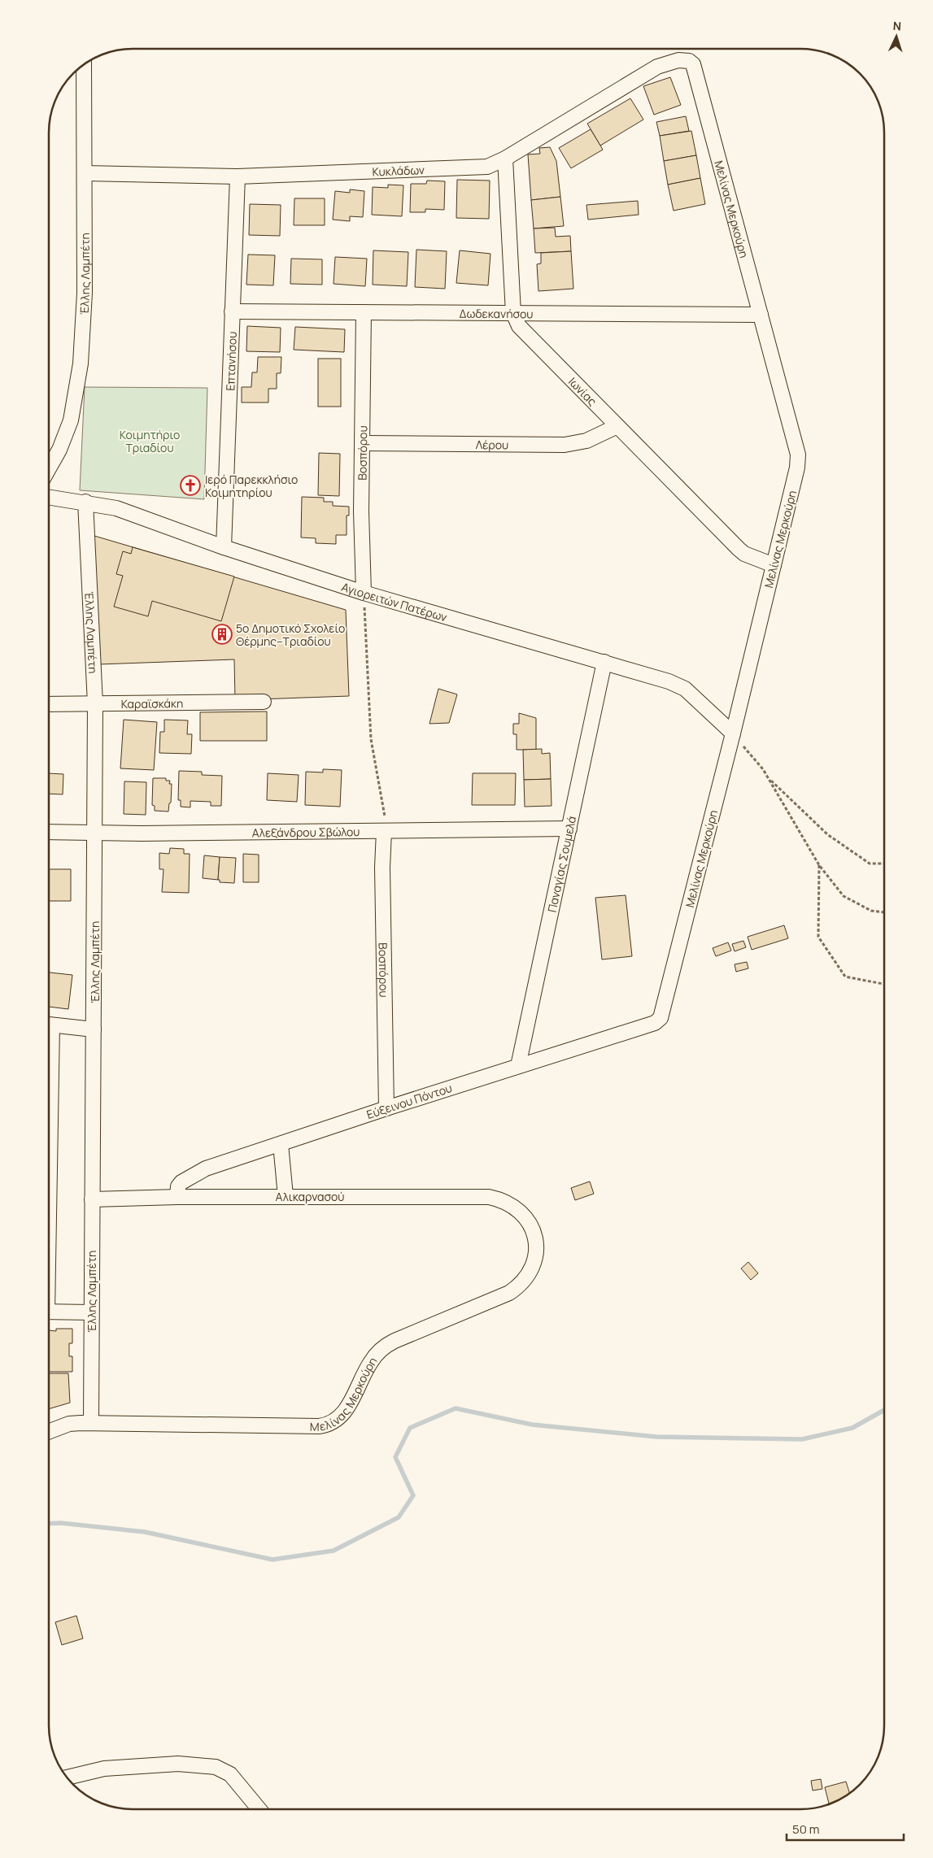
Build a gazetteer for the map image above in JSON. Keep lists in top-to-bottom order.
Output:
{
  "streets": {
    "street": [
      "Κυκλάδων",
      "Μελίνας Μερκούρη",
      "Έλλης Λαμπέτη",
      "Δωδεκανήσου",
      "Επτανήσου",
      "Ιωνίας",
      "Λέρου",
      "Βοσπόρου",
      "Αγιορειτών Πατέρων",
      "Καραϊσκάκη",
      "Αλεξάνδρου Σβώλου",
      "Παναγίας Σουμελά",
      "Εύξεινου Πόντου",
      "Αλικαρνασού"
    ]
  },
  "crossings": [
    ["Κυκλάδων", "Μελίνας Μερκούρη"],
    ["Κυκλάδων", "Έλλης Λαμπέτη"],
    ["Κυκλάδων", "Επτανήσου"],
    ["Κυκλάδων", "Ιωνίας"],
    ["Μελίνας Μερκούρη", "Έλλης Λαμπέτη"],
    ["Μελίνας Μερκούρη", "Δωδεκανήσου"],
    ["Μελίνας Μερκούρη", "Ιωνίας"],
    ["Μελίνας Μερκούρη", "Αγιορειτών Πατέρων"],
    ["Μελίνας Μερκούρη", "Εύξεινου Πόντου"],
    ["Μελίνας Μερκούρη", "Αλικαρνασού"],
    ["Έλλης Λαμπέτη", "Αγιορειτών Πατέρων"],
    ["Έλλης Λαμπέτη", "Καραϊσκάκη"],
    ["Έλλης Λαμπέτη", "Αλεξάνδρου Σβώλου"],
    ["Έλλης Λαμπέτη", "Αλικαρνασού"],
    ["Δωδεκανήσου", "Επτανήσου"],
    ["Δωδεκανήσου", "Ιωνίας"],
    ["Δωδεκανήσου", "Βοσπόρου"],
    ["Επτανήσου", "Αγιορειτών Πατέρων"],
    ["Ιωνίας", "Λέρου"],
    ["Λέρου", "Βοσπόρου"],
    ["Βοσπόρου", "Αγιορειτών Πατέρων"],
    ["Βοσπόρου", "Αλεξάνδρου Σβώλου"],
    ["Βοσπόρου", "Εύξεινου Πόντου"],
    ["Αγιορειτών Πατέρων", "Παναγίας Σουμελά"],
    ["Αλεξάνδρου Σβώλου", "Παναγίας Σουμελά"],
    ["Παναγίας Σουμελά", "Εύξεινου Πόντου"],
    ["Εύξεινου Πόντου", "Αλικαρνασού"]
  ],
  "parks": ["Κοιμητήριο Τριαδίου"],
  "places": {
    "church": ["Ιερό Παρεκκλήσιο Κοιμητηρίου"],
    "building": ["5ο Δημοτικό Σχολείο Θέρμης–Τριαδίου"]
  },
  "scale_bar": "50 m",
  "north": "top"
}
